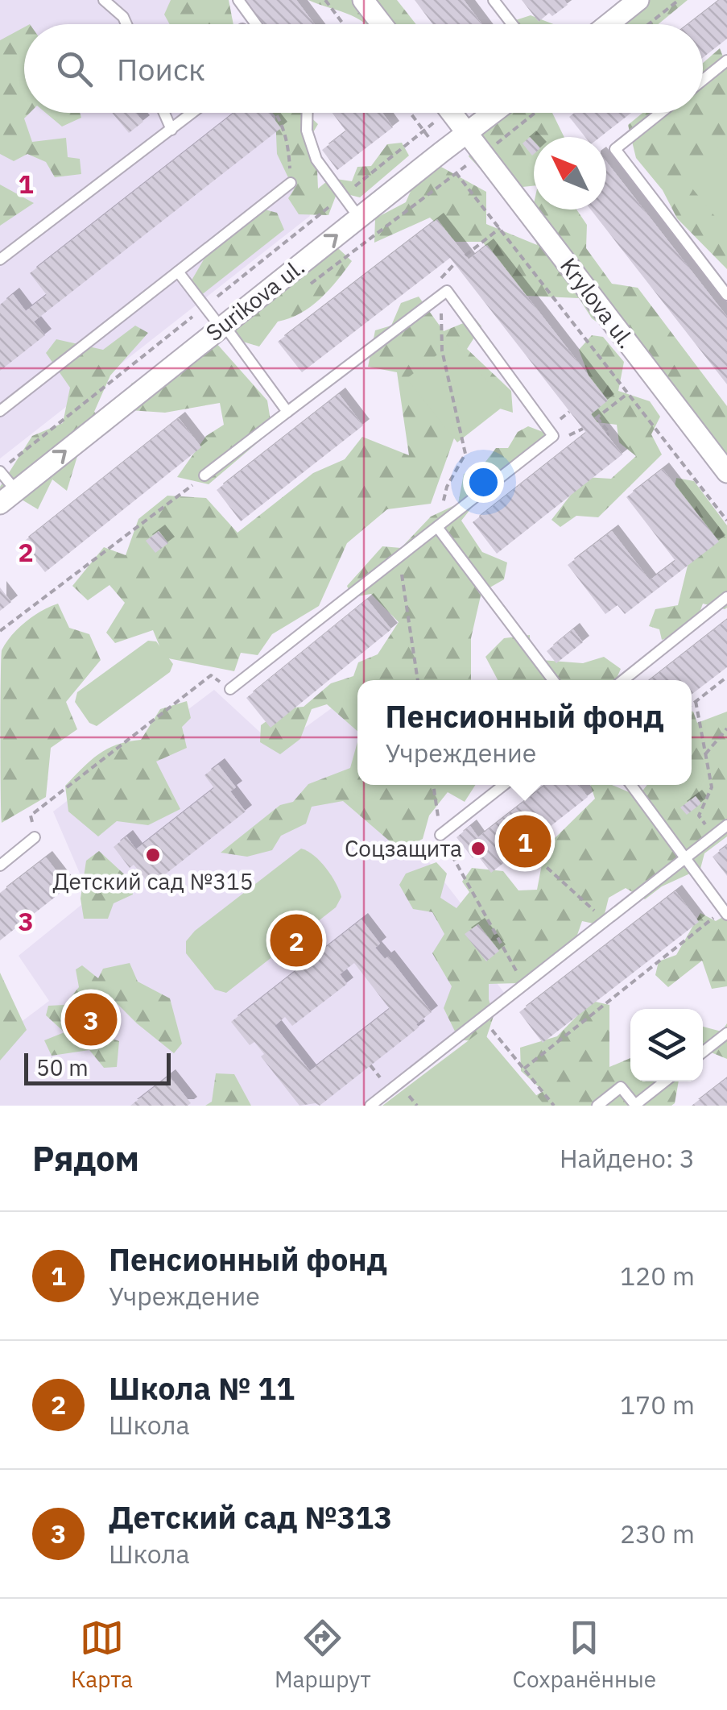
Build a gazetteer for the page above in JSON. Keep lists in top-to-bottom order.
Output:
{
  "streets": {
    "street": ["Surikova ul.", "Krylova ul."]
  },
  "crossings": [
    ["Surikova ul.", "Krylova ul."]
  ],
  "one_way": ["Surikova ul."],
  "places": ["Соцзащита", "Детский сад №315"],
  "scale_bar": "50 m",
  "north": "top left",
  "page": {
    "search": "Поиск",
    "popup": ["Пенсионный фонд", "Учреждение"],
    "pins": ["1", "2", "3"],
    "scale": "50 m",
    "heading": ["Рядом", "Найдено: 3"],
    "list": [
      {
        "mark": "1",
        "name": "Пенсионный фонд",
        "note": "Учреждение",
        "value": "120 m"
      },
      {
        "mark": "2",
        "name": "Школа № 11",
        "note": "Школа",
        "value": "170 m"
      },
      {
        "mark": "3",
        "name": "Детский сад №313",
        "note": "Школа",
        "value": "230 m"
      }
    ],
    "nav": ["Карта", "Маршрут", "Сохранённые"]
  },
  "grid": {
    "rows": ["1", "2", "3"]
  }
}
